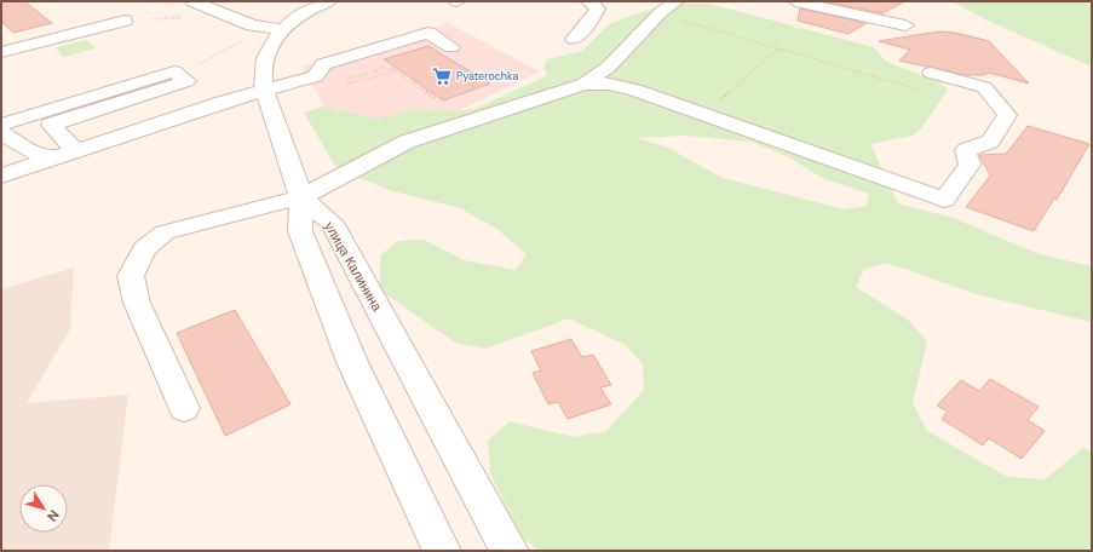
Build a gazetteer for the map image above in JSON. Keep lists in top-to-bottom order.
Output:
{
  "streets": {
    "street": ["улица Калинина"]
  },
  "places": {
    "supermarket": ["Pyaterochka"]
  },
  "north": "bottom right"
}
